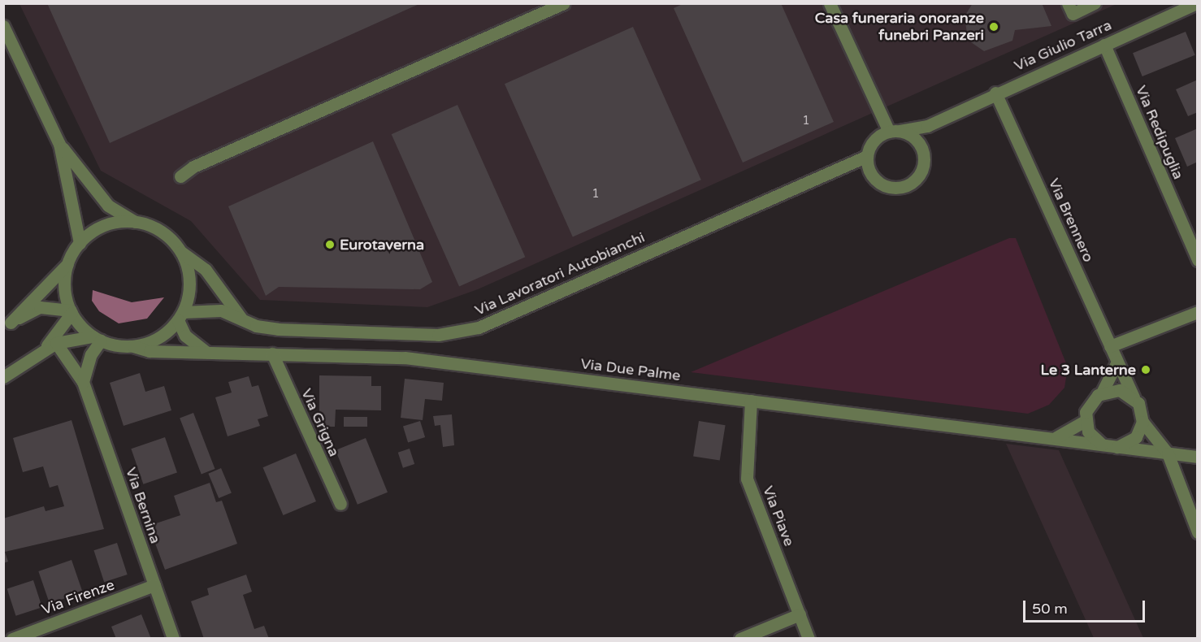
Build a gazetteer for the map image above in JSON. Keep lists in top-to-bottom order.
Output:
{
  "streets": {
    "street": [
      "Via Giulio Tarra",
      "Via Redipuglia",
      "Via Brennero",
      "Via Lavoratori Autobianchi",
      "Via Due Palme",
      "Via Grigna",
      "Via Bernina",
      "Via Piave",
      "Via Firenze"
    ]
  },
  "crossings": [
    ["Via Giulio Tarra", "Via Redipuglia"],
    ["Via Giulio Tarra", "Via Brennero"],
    ["Via Brennero", "Via Due Palme"],
    ["Via Lavoratori Autobianchi", "Via Due Palme"],
    ["Via Due Palme", "Via Grigna"],
    ["Via Due Palme", "Via Piave"],
    ["Via Bernina", "Via Firenze"]
  ],
  "places": ["Casa funeraria onoranze funebri Panzeri", "Eurotaverna", "Le 3 Lanterne"],
  "house_numbers": ["1", "1"],
  "scale_bar": "50 m"
}
